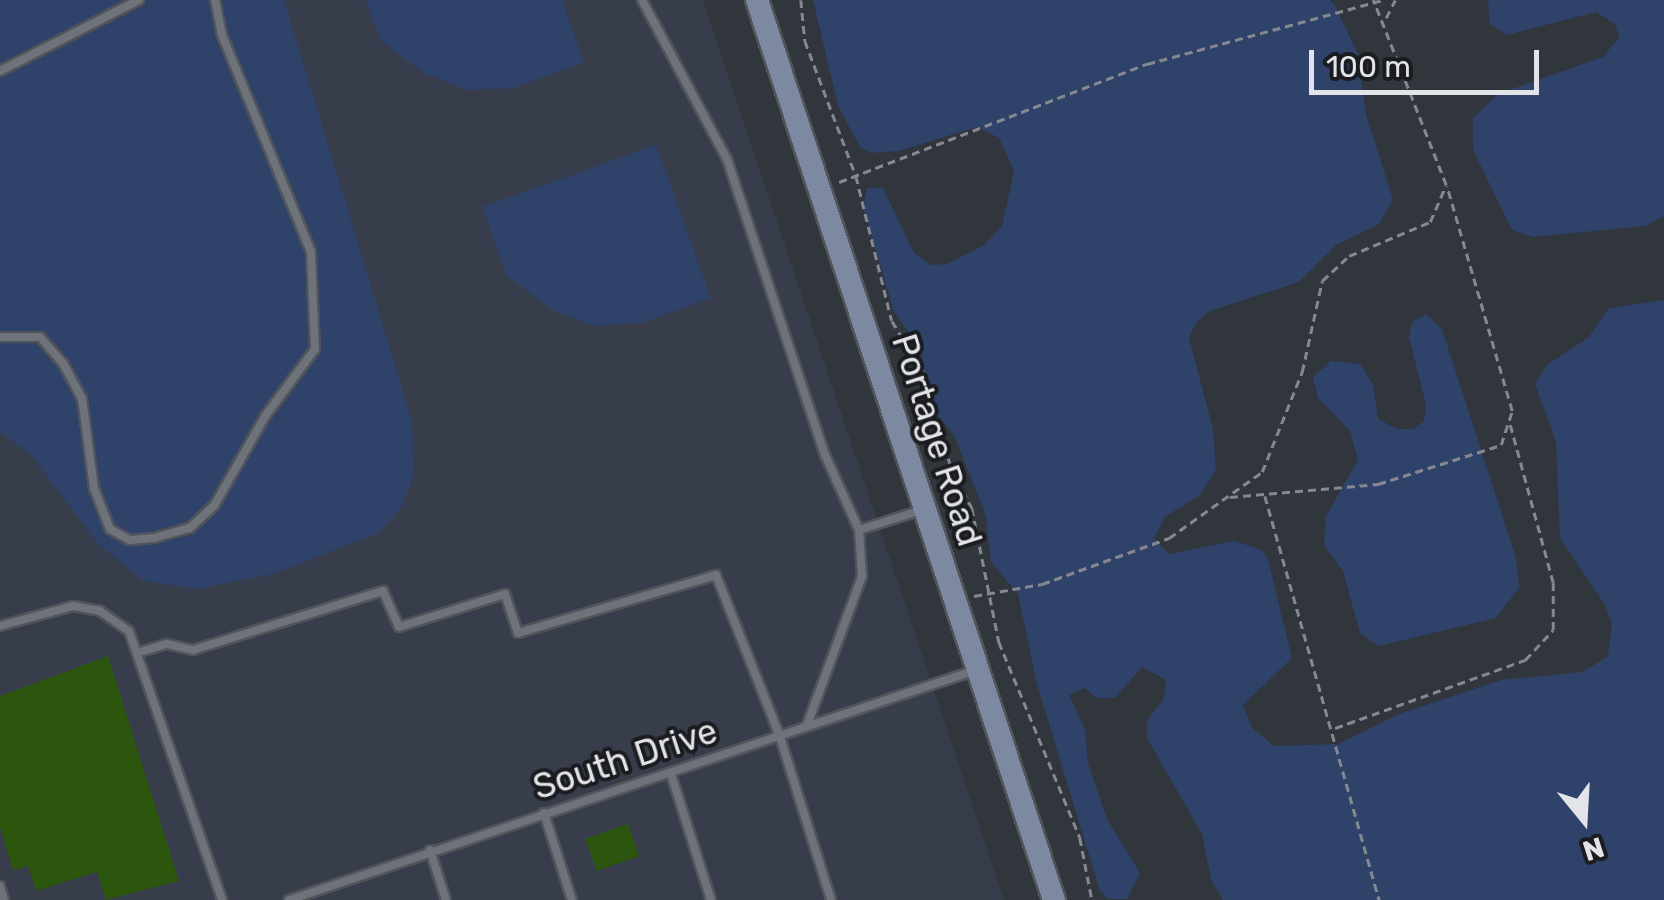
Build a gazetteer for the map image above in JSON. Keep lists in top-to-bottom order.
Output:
{
  "streets": {
    "main road": ["Portage Road"],
    "lane": ["South Drive"]
  },
  "crossings": [
    ["Portage Road", "South Drive"]
  ],
  "scale_bar": "100 m",
  "north": "bottom"
}
